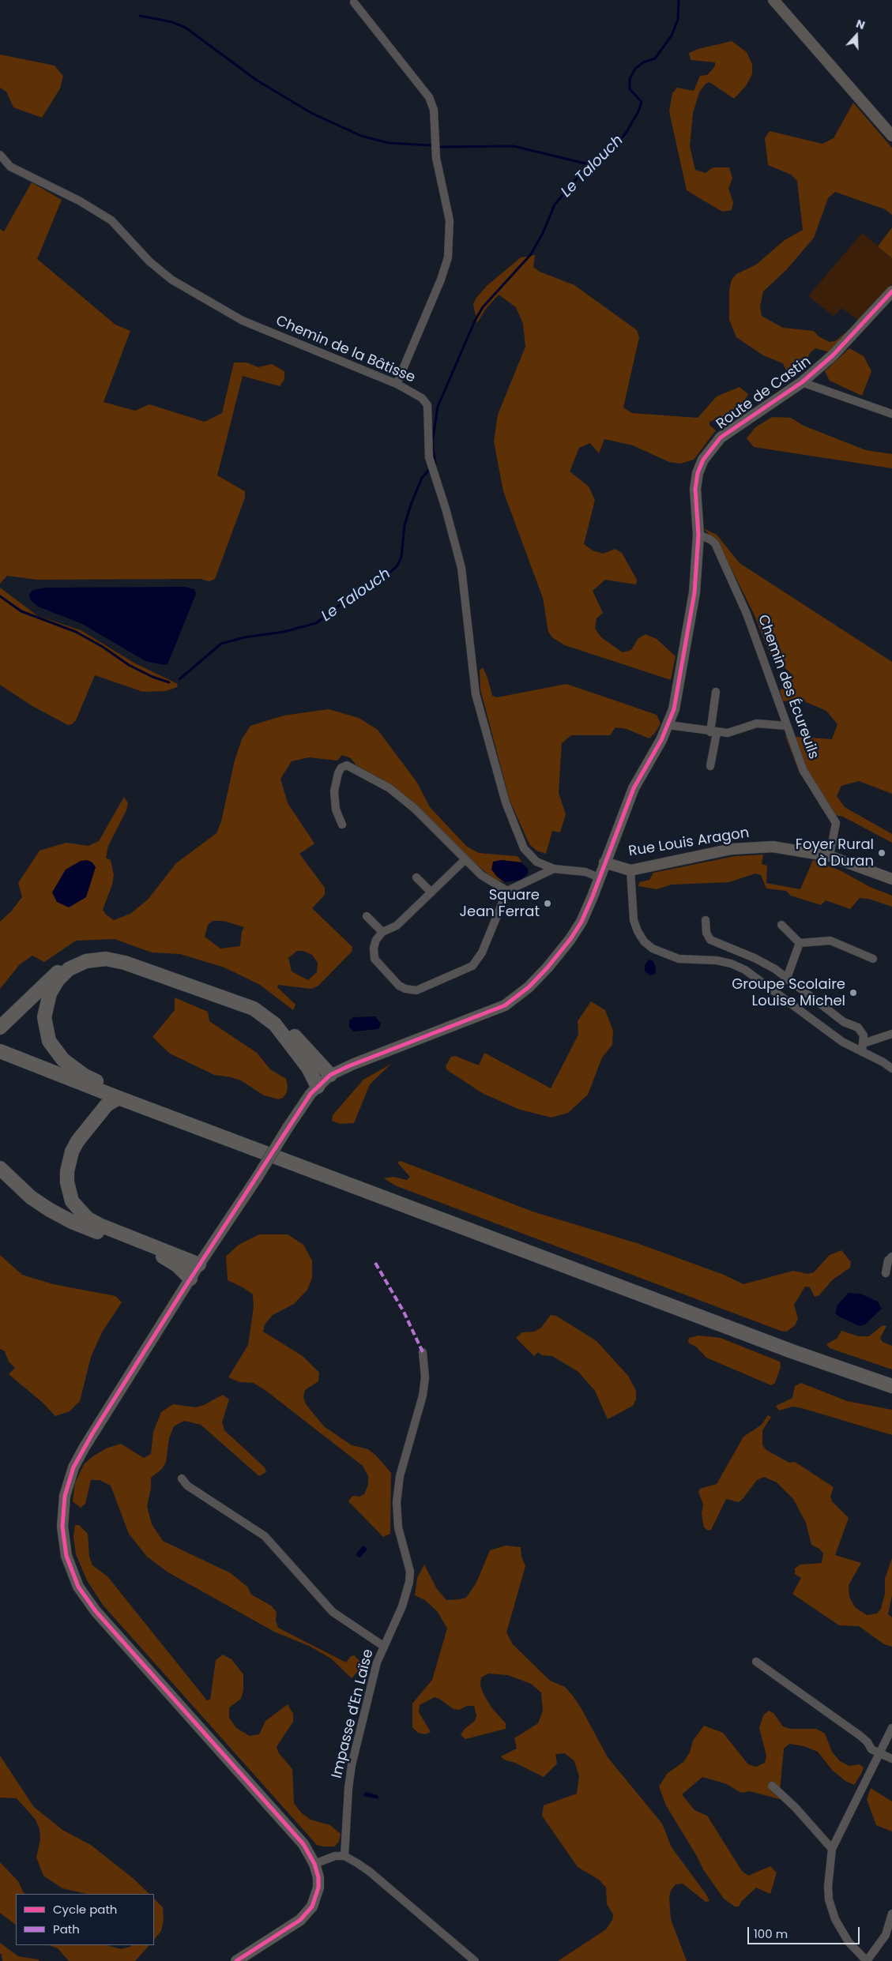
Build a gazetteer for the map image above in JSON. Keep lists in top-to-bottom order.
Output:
{
  "streets": {
    "street": [
      "Chemin de la Bâtisse",
      "Route de Castin",
      "Chemin des Écureuils",
      "Rue Louis Aragon",
      "Impasse d'En Laïse"
    ]
  },
  "crossings": [
    ["Route de Castin", "Chemin des Écureuils"],
    ["Route de Castin", "Rue Louis Aragon"],
    ["Chemin des Écureuils", "Rue Louis Aragon"]
  ],
  "water": ["Le Talouch"],
  "places": ["Foyer Rural à Duran", "Square Jean Ferrat", "Groupe Scolaire Louise Michel"],
  "legend": ["Cycle path", "Path"],
  "scale_bar": "100 m",
  "north": "top"
}
